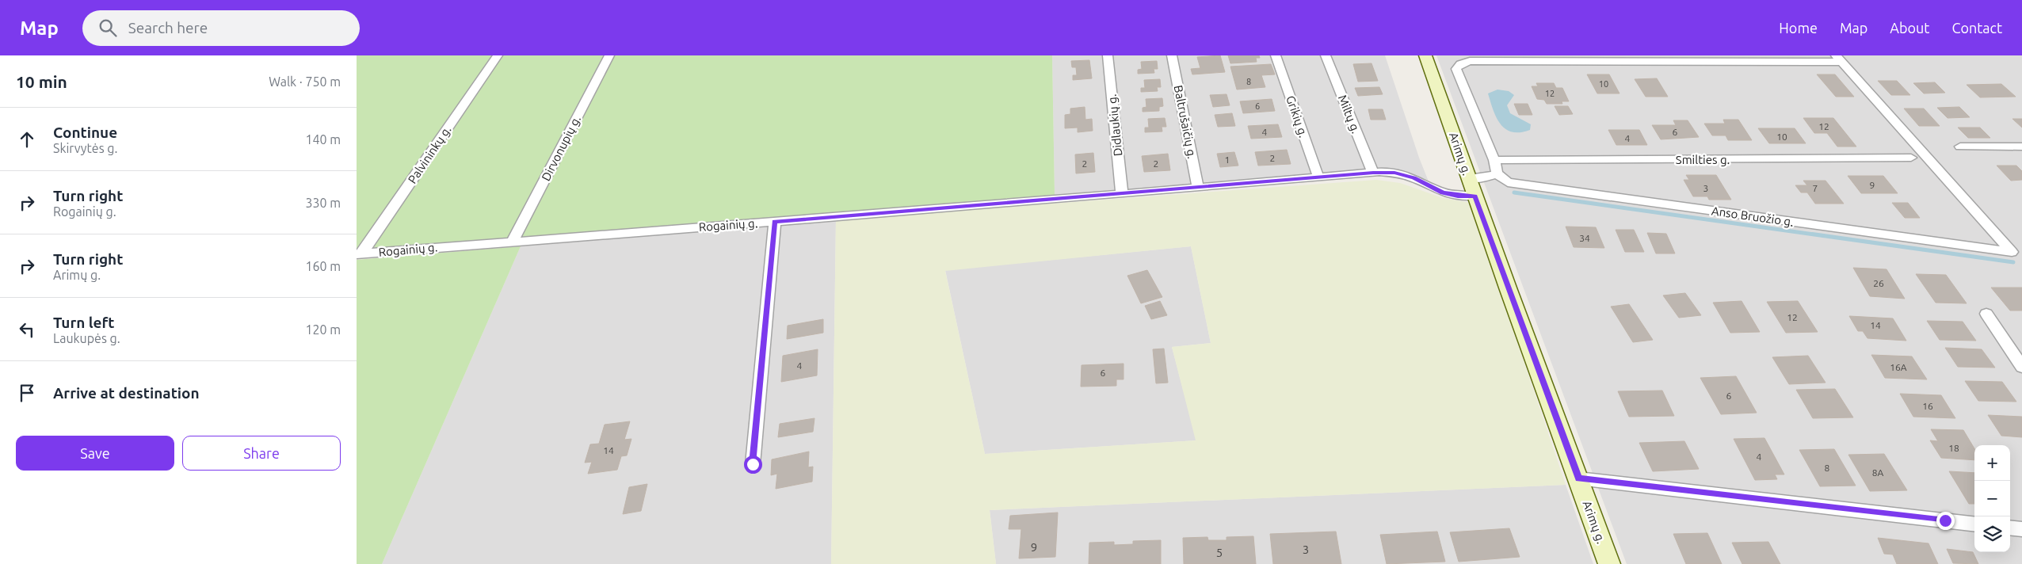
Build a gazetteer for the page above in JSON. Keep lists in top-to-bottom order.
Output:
{
  "streets": {
    "main road": ["Arimų g."],
    "street": [
      "Miltų g.",
      "Grikių g.",
      "Baltrušaičių g.",
      "Didlaukių g.",
      "Dirvonupių g.",
      "Palvininkų g.",
      "Smilties g.",
      "Anso Bruožio g.",
      "Rogainių g."
    ]
  },
  "crossings": [
    ["Miltų g.", "Rogainių g."],
    ["Grikių g.", "Rogainių g."],
    ["Baltrušaičių g.", "Rogainių g."],
    ["Didlaukių g.", "Rogainių g."],
    ["Dirvonupių g.", "Rogainių g."],
    ["Arimų g.", "Rogainių g."],
    ["Palvininkų g.", "Rogainių g."]
  ],
  "house_numbers": [
    "8",
    "10",
    "12",
    "6",
    "12",
    "4",
    "6",
    "10",
    "4",
    "2",
    "1",
    "2",
    "2",
    "9",
    "3",
    "7",
    "34",
    "26",
    "12",
    "14",
    "4",
    "16A",
    "6",
    "6",
    "16",
    "18",
    "14",
    "4",
    "8",
    "8A",
    "9",
    "3",
    "5"
  ],
  "page": {
    "header": "Map",
    "search": "Search here",
    "nav": [
      "Home",
      "Map",
      "About",
      "Contact"
    ],
    "heading": ["10 min", "Walk · 750 m"],
    "list": [
      ["Continue", "Skirvytės g.", "140 m"],
      ["Turn right", "Rogainių g.", "330 m"],
      ["Turn right", "Arimų g.", "160 m"],
      ["Turn left", "Laukupės g.", "120 m"],
      "Arrive at destination"
    ],
    "buttons": ["Save", "Share"],
    "map_buttons": ["+", "−"]
  }
}
